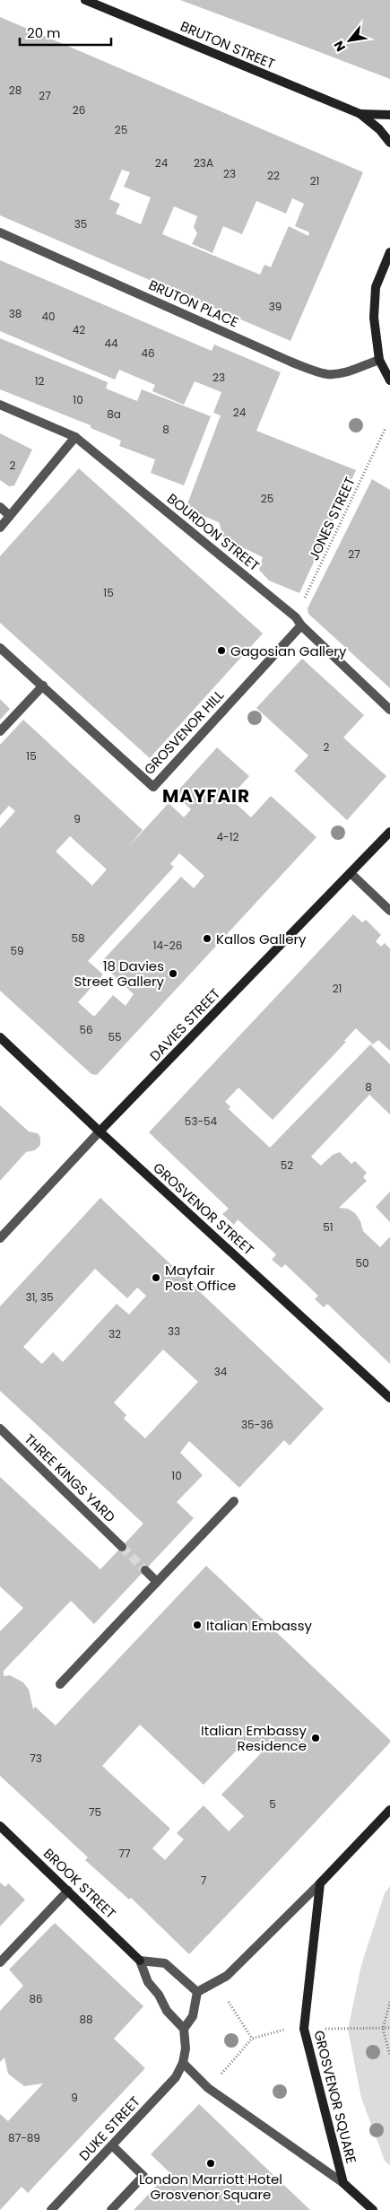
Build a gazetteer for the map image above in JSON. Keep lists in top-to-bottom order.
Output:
{
  "streets": {
    "street": [
      "BRUTON STREET",
      "BRUTON PLACE",
      "BOURDON STREET",
      "GROSVENOR HILL",
      "DAVIES STREET",
      "GROSVENOR STREET",
      "THREE KINGS YARD",
      "BROOK STREET",
      "GROSVENOR SQUARE",
      "DUKE STREET"
    ],
    "path": ["JONES STREET"]
  },
  "crossings": [
    ["JONES STREET", "BOURDON STREET"],
    ["BOURDON STREET", "GROSVENOR HILL"],
    ["DAVIES STREET", "GROSVENOR STREET"],
    ["GROSVENOR SQUARE", "DUKE STREET"]
  ],
  "districts": ["MAYFAIR"],
  "places": [
    "Gagosian Gallery",
    "Kallos Gallery",
    "18 Davies Street Gallery",
    "Mayfair Post Office",
    "Italian Embassy",
    "Italian Embassy Residence",
    "London Marriott Hotel Grosvenor Square"
  ],
  "house_numbers": [
    "28",
    "27",
    "26",
    "25",
    "24",
    "23A",
    "23",
    "22",
    "21",
    "35",
    "39",
    "38",
    "40",
    "42",
    "44",
    "46",
    "23",
    "12",
    "10",
    "24",
    "8a",
    "8",
    "2",
    "25",
    "27",
    "15",
    "2",
    "15",
    "9",
    "4-12",
    "58",
    "14-26",
    "59",
    "21",
    "56",
    "55",
    "8",
    "53-54",
    "52",
    "51",
    "50",
    "31, 35",
    "33",
    "32",
    "34",
    "35-36",
    "10",
    "73",
    "5",
    "75",
    "77",
    "7",
    "86",
    "88",
    "9",
    "87-89"
  ],
  "scale_bar": "20 m",
  "north": "bottom left"
}
